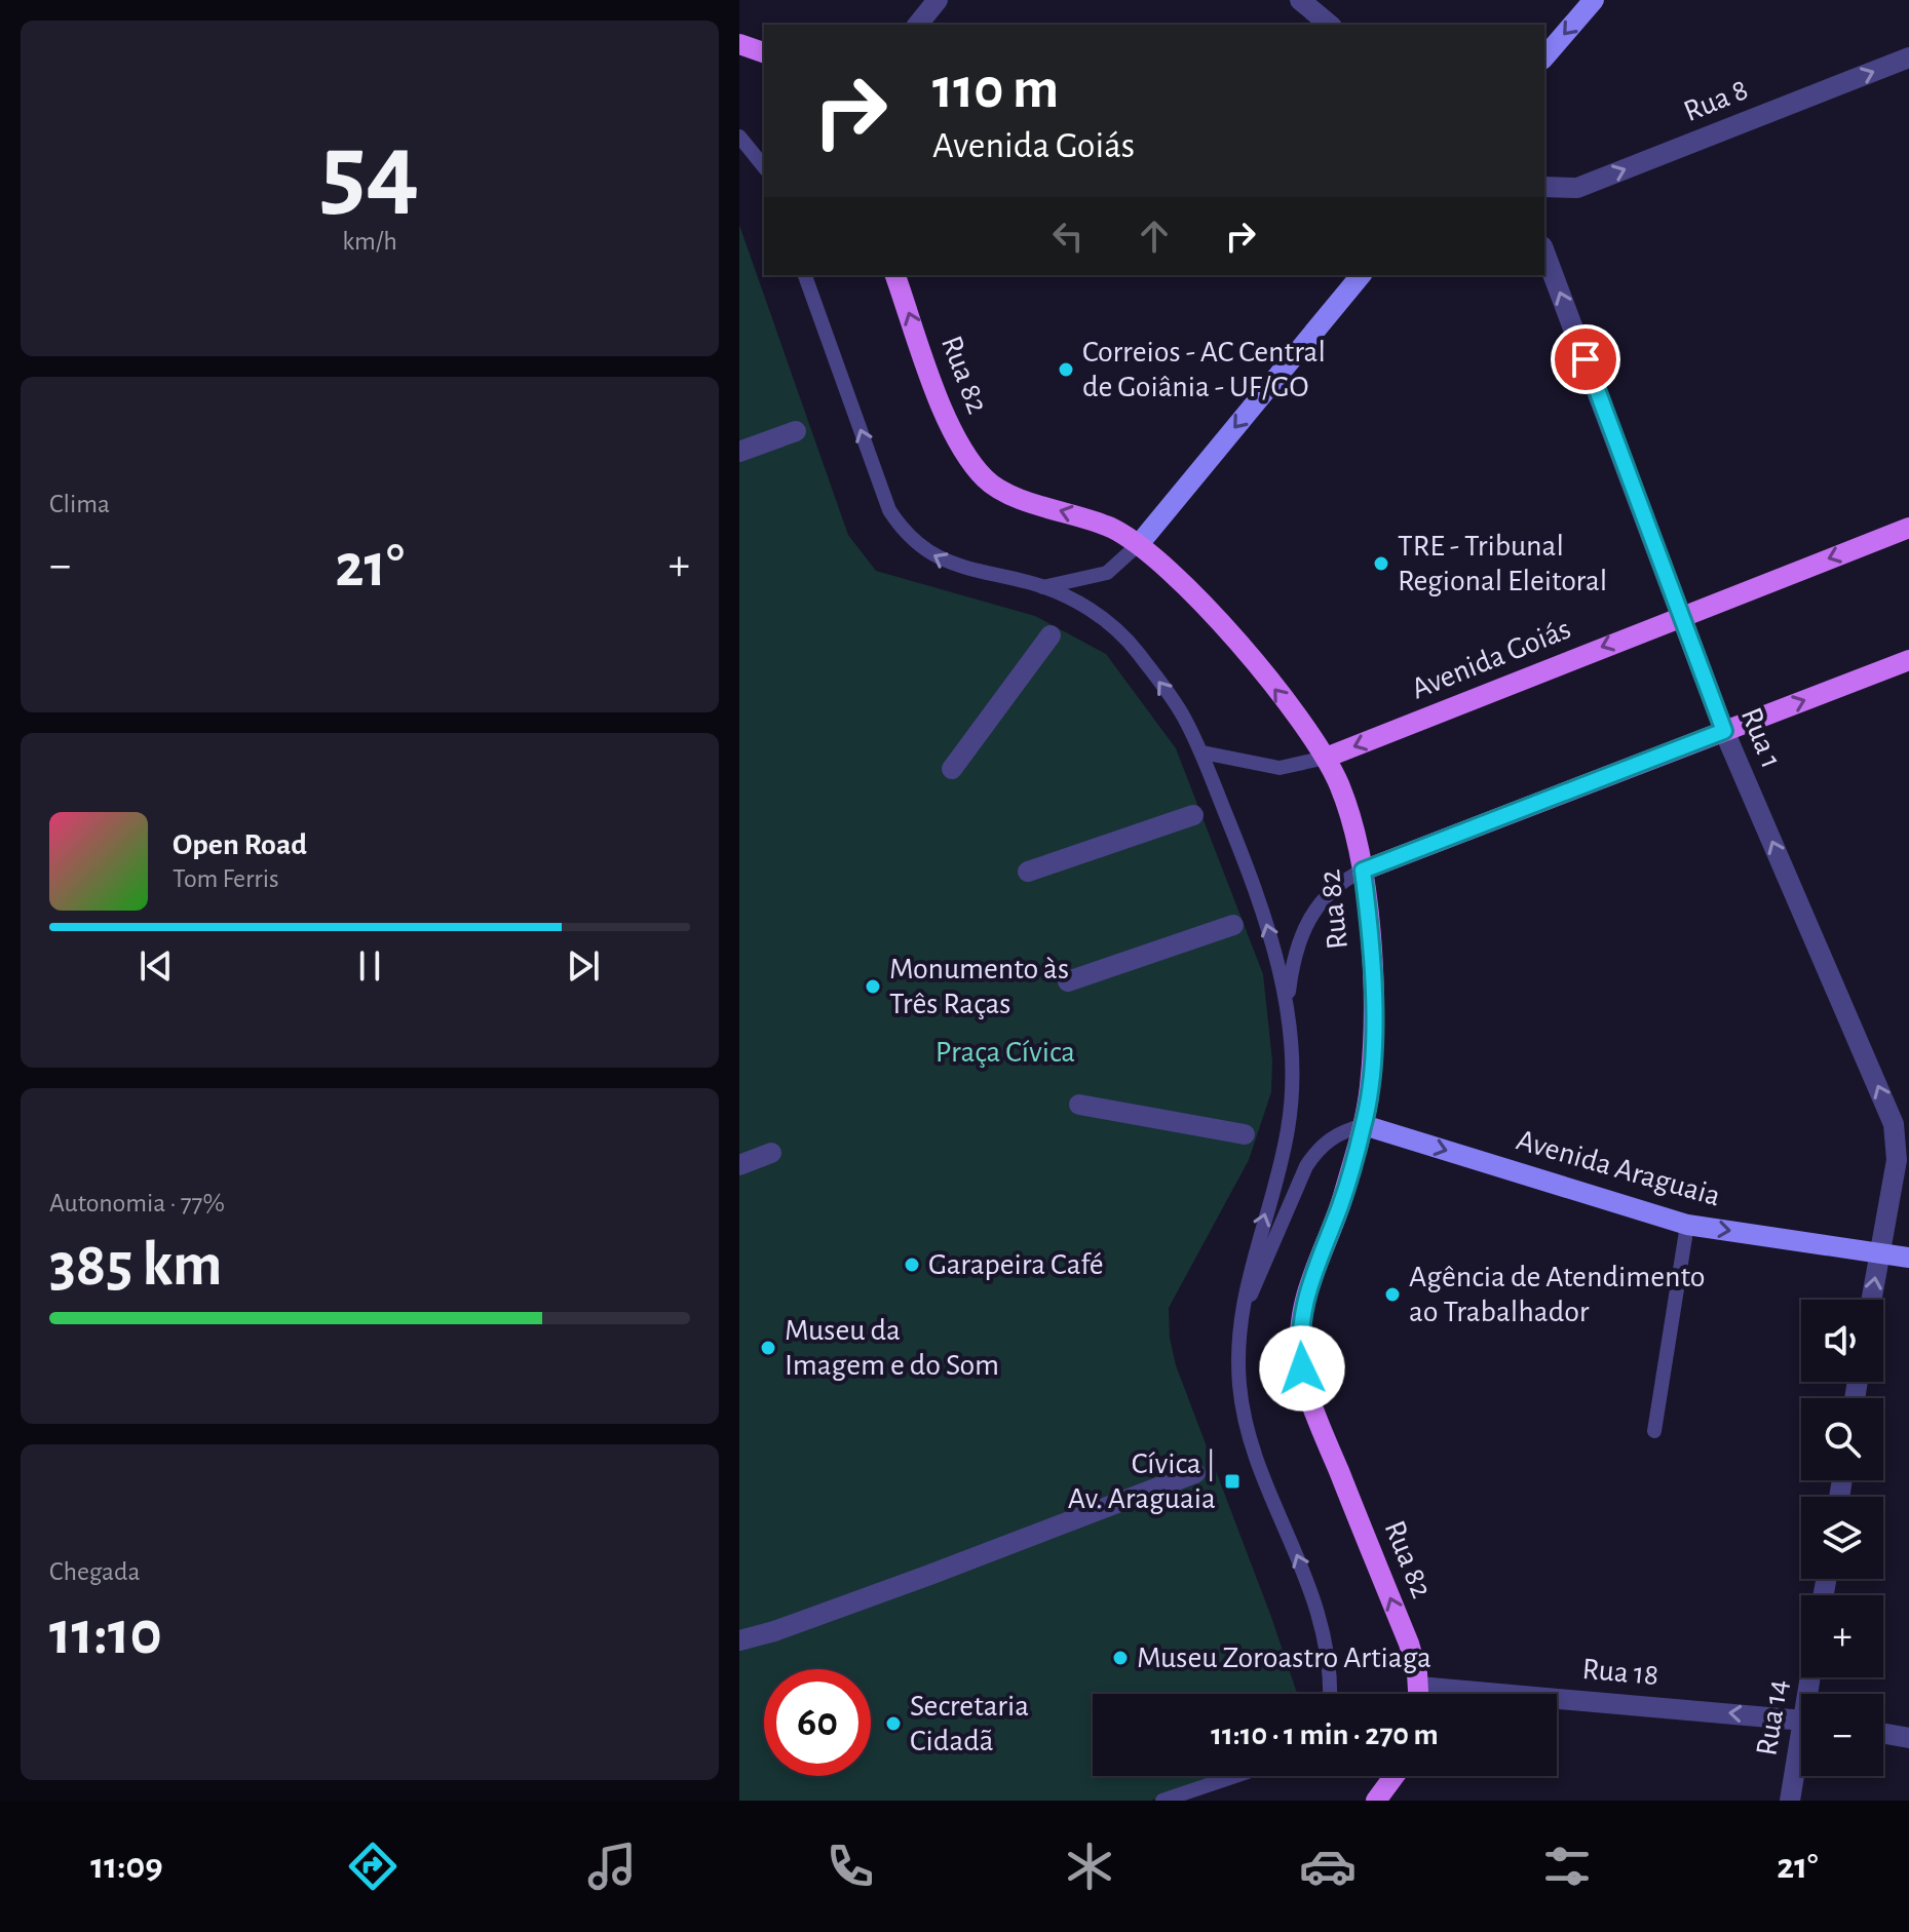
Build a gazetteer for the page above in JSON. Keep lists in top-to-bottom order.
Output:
{
  "streets": {
    "main road": ["Rua 82", "Avenida Goiás", "Avenida Araguaia"],
    "street": [
      "Rua 8",
      "Rua 1",
      "Rua 18",
      "Rua 14"
    ]
  },
  "crossings": [
    ["Rua 82", "Avenida Goiás"],
    ["Rua 82", "Avenida Araguaia"],
    ["Rua 82", "Rua 18"],
    ["Avenida Goiás", "Rua 1"],
    ["Rua 1", "Avenida Araguaia"]
  ],
  "one_way": [
    "Rua 8",
    "Rua 82",
    "Rua 1",
    "Avenida Araguaia",
    "Rua 18"
  ],
  "parks": ["Praça Cívica"],
  "places": {
    "other": [
      "Correios - AC Central de Goiânia - UF/GO",
      "TRE - Tribunal Regional Eleitoral",
      "Monumento às Três Raças",
      "Garapeira Café",
      "Agência de Atendimento ao Trabalhador",
      "Museu da Imagem e do Som",
      "Museu Zoroastro Artiaga",
      "Secretaria Cidadã"
    ],
    "transit": ["Cívica | Av. Araguaia"]
  },
  "page": {
    "tile": [
      ["54", "km/h"],
      "Clima",
      ["Autonomia · 77%", "385 km"],
      ["Chegada", "11:10"]
    ],
    "turn": ["110 m", "Avenida Goiás"],
    "heat": ["−", "21°", "+"],
    "song": ["Open Road", "Tom Ferris"],
    "map_buttons": ["+", "−"],
    "limit": "60",
    "trip": "11:10 · 1 min · 270 m",
    "tabs": ["11:09", "21°"]
  }
}
